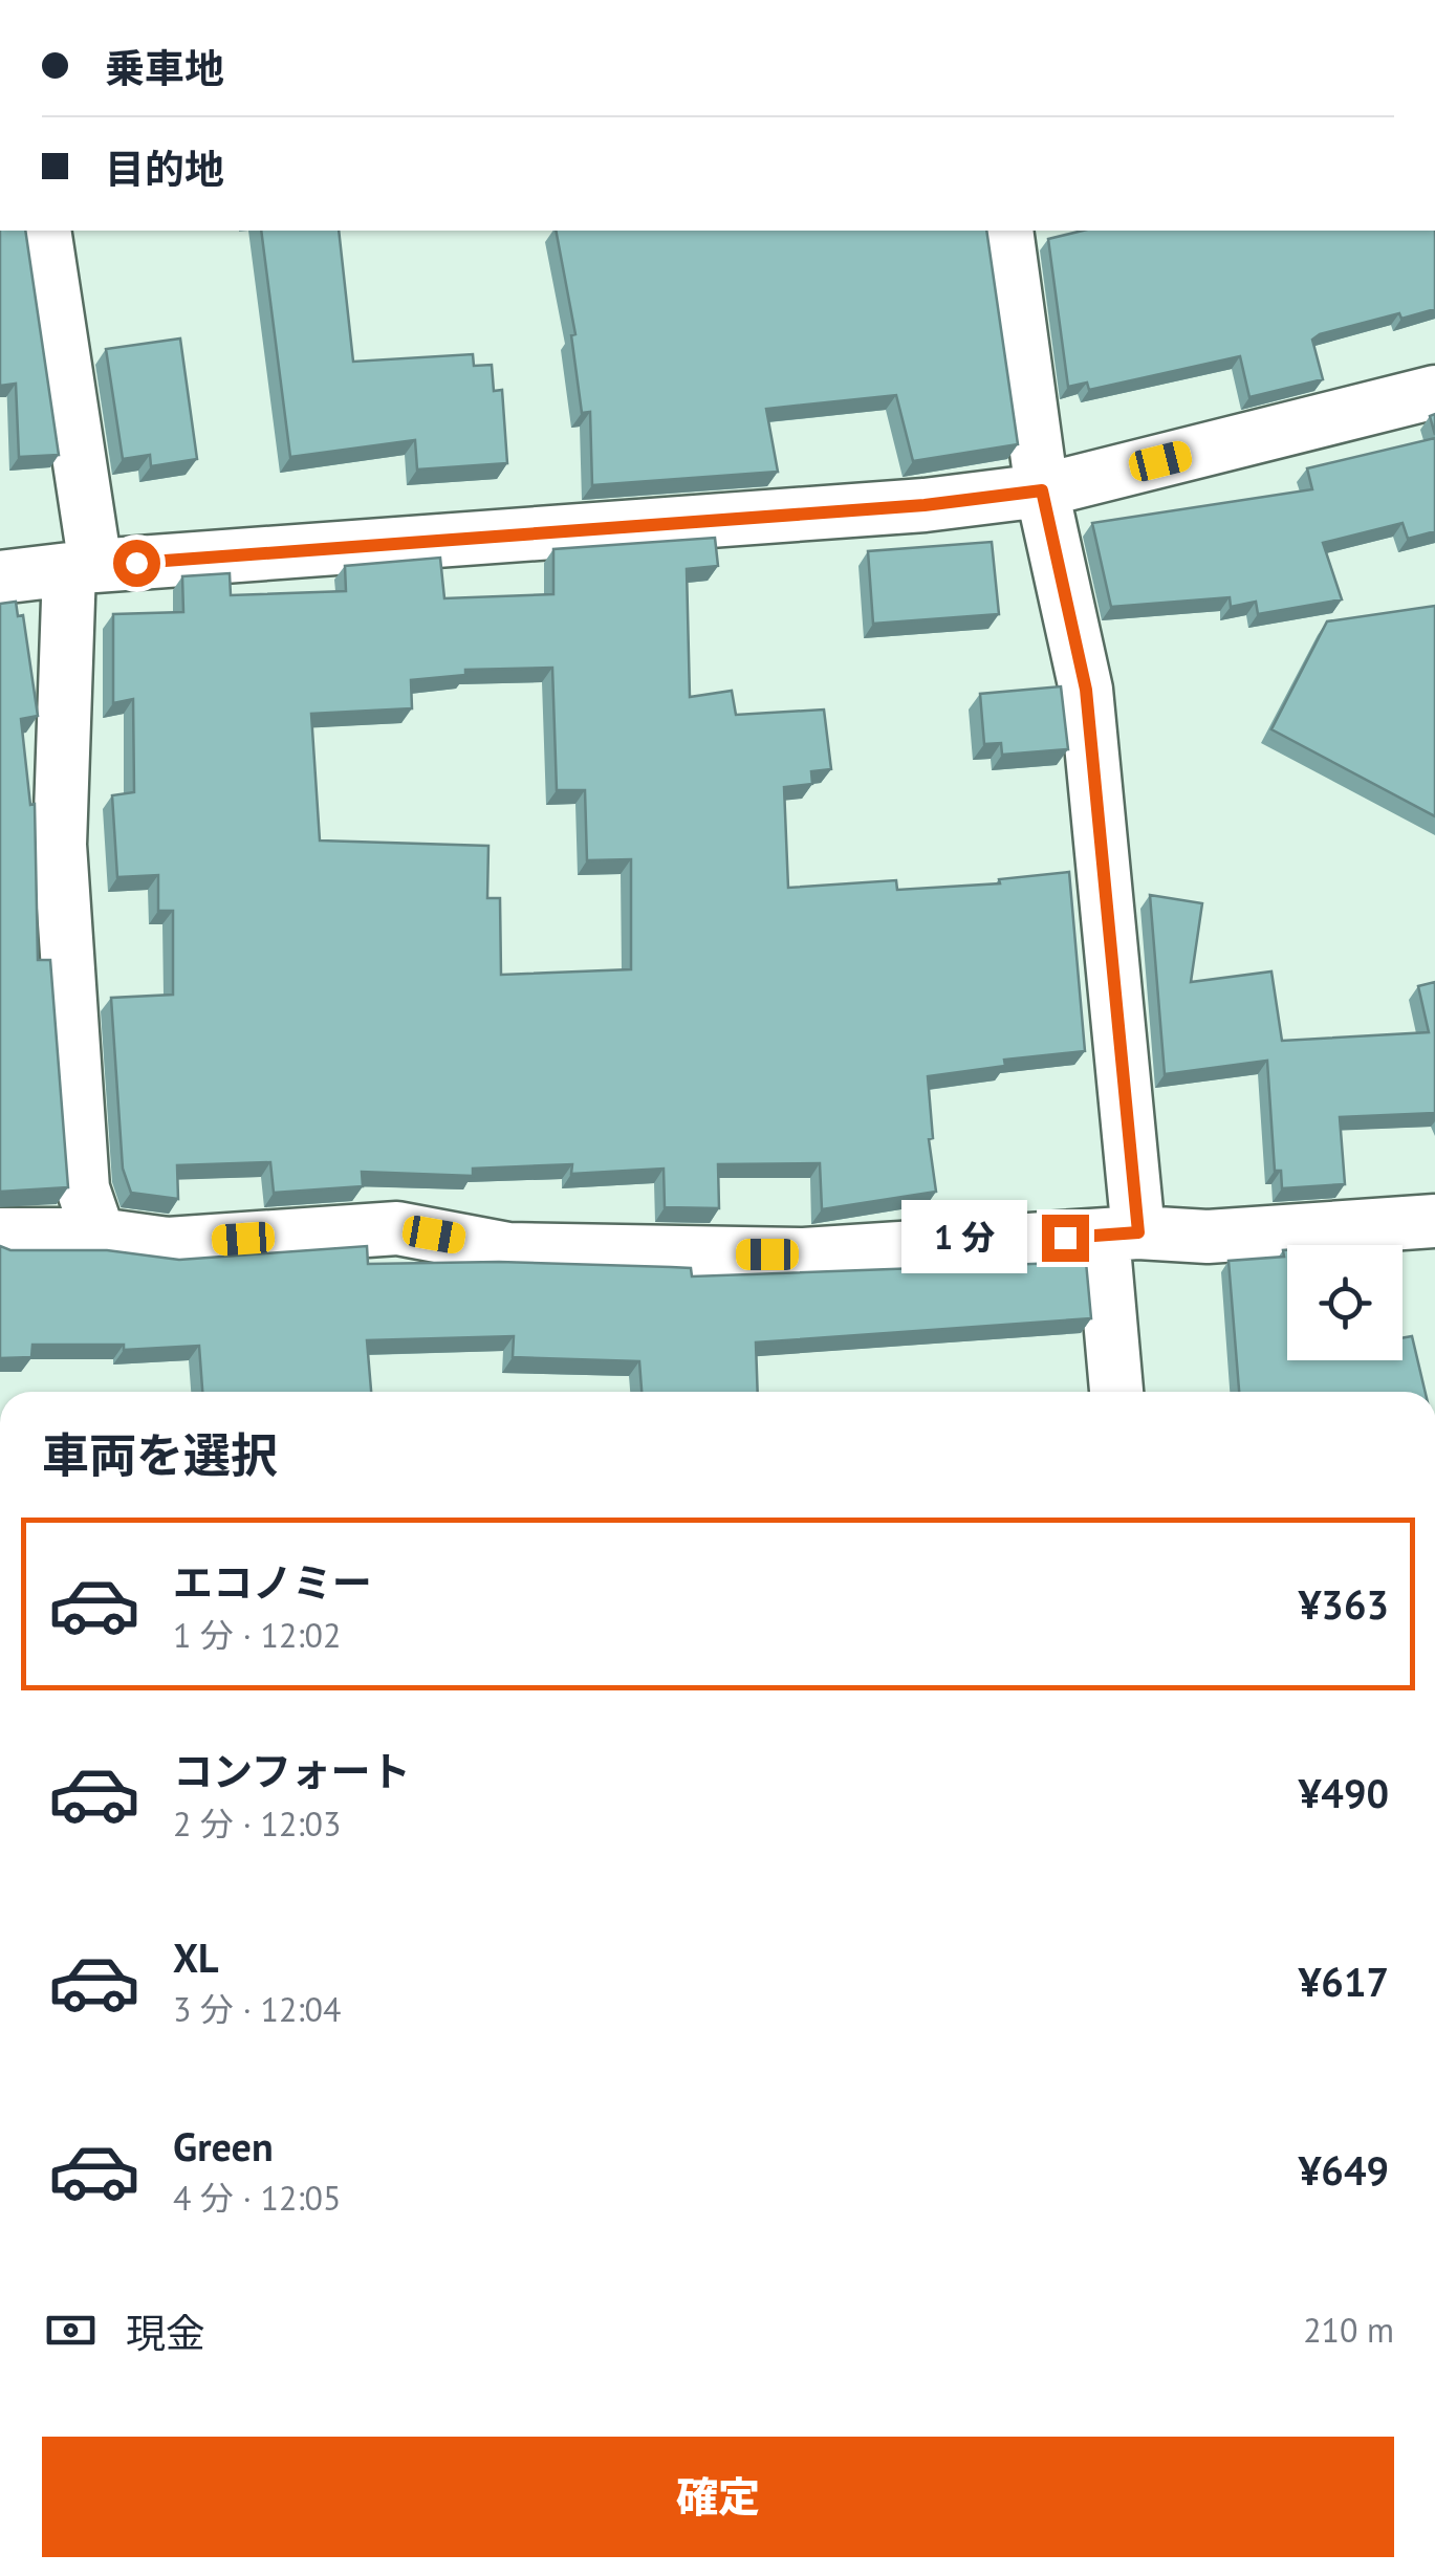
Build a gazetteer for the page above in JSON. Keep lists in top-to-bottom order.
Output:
{
  "page": {
    "banner": ["乗車地", "目的地"],
    "bubble": "1 分",
    "heading": "車両を選択",
    "list": [
      {
        "name": "エコノミー",
        "note": "1 分 · 12:02",
        "value": "¥363"
      },
      {
        "name": "コンフォート",
        "note": "2 分 · 12:03",
        "value": "¥490"
      },
      {
        "name": "XL",
        "note": "3 分 · 12:04",
        "value": "¥617"
      },
      {
        "name": "Green",
        "note": "4 分 · 12:05",
        "value": "¥649"
      }
    ],
    "pay": ["現金", "210 m"],
    "buttons": "確定"
  }
}
